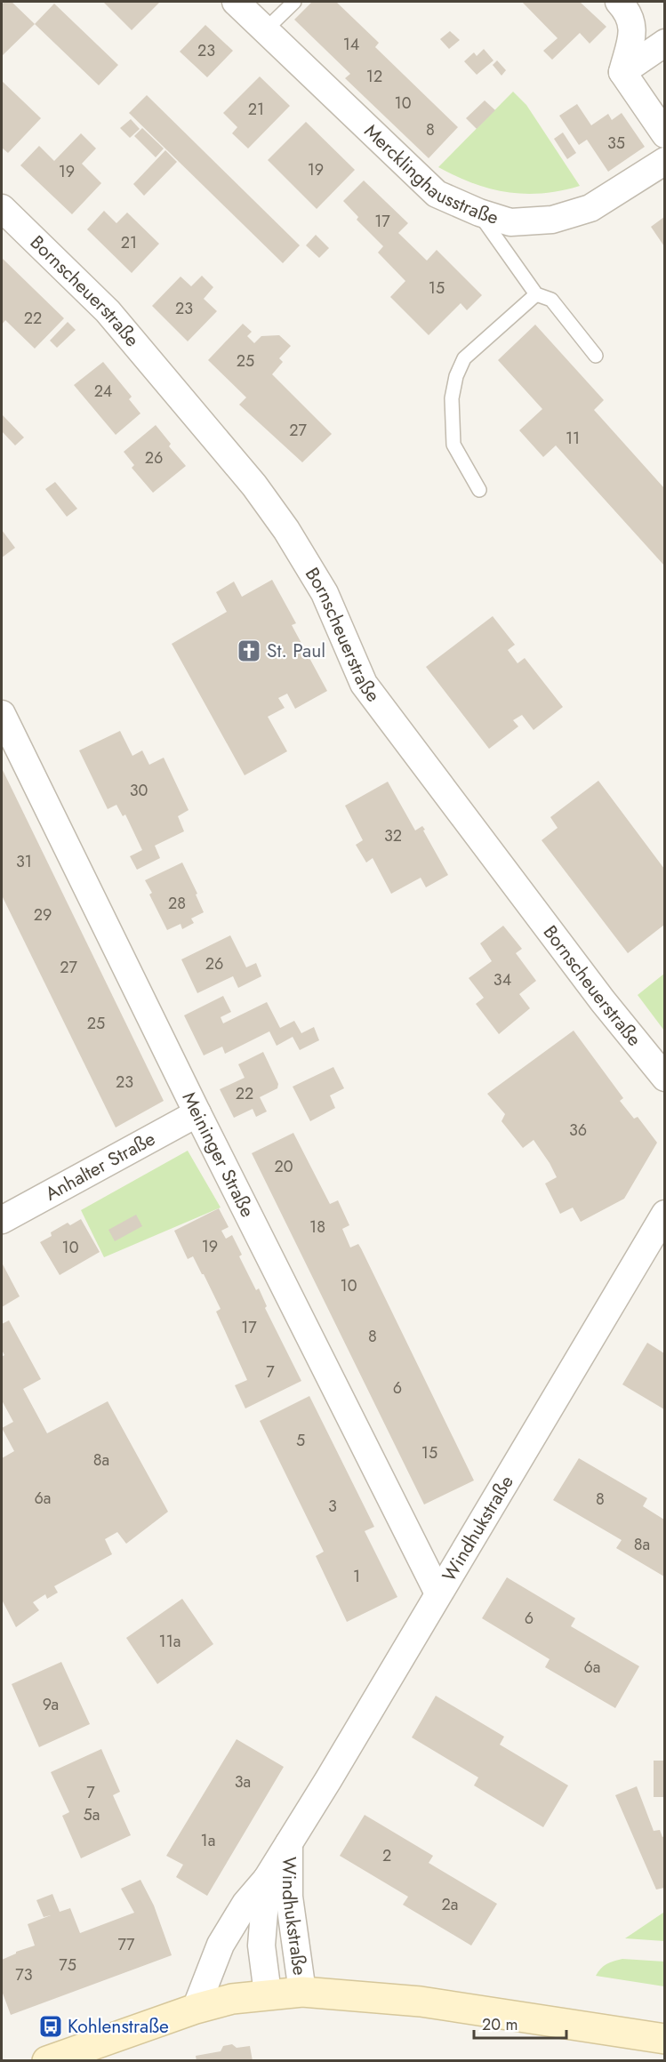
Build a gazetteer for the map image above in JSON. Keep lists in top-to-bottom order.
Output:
{
  "streets": {
    "street": [
      "Mercklinghausstraße",
      "Bornscheuerstraße",
      "Meininger Straße",
      "Anhalter Straße",
      "Windhukstraße"
    ]
  },
  "crossings": [
    ["Meininger Straße", "Anhalter Straße"],
    ["Meininger Straße", "Windhukstraße"]
  ],
  "places": {
    "church": ["St. Paul"],
    "bus stop": ["Kohlenstraße"]
  },
  "house_numbers": [
    "14",
    "23",
    "12",
    "10",
    "21",
    "8",
    "35",
    "19",
    "19",
    "17",
    "21",
    "15",
    "23",
    "22",
    "25",
    "24",
    "27",
    "11",
    "26",
    "30",
    "32",
    "31",
    "28",
    "29",
    "26",
    "27",
    "34",
    "25",
    "23",
    "22",
    "36",
    "20",
    "18",
    "19",
    "10",
    "10",
    "17",
    "8",
    "7",
    "6",
    "5",
    "15",
    "8a",
    "6a",
    "8",
    "3",
    "8a",
    "1",
    "6",
    "11a",
    "6a",
    "9a",
    "3a",
    "7",
    "5a",
    "1a",
    "2",
    "2a",
    "77",
    "75",
    "73"
  ],
  "scale_bar": "20 m"
}
